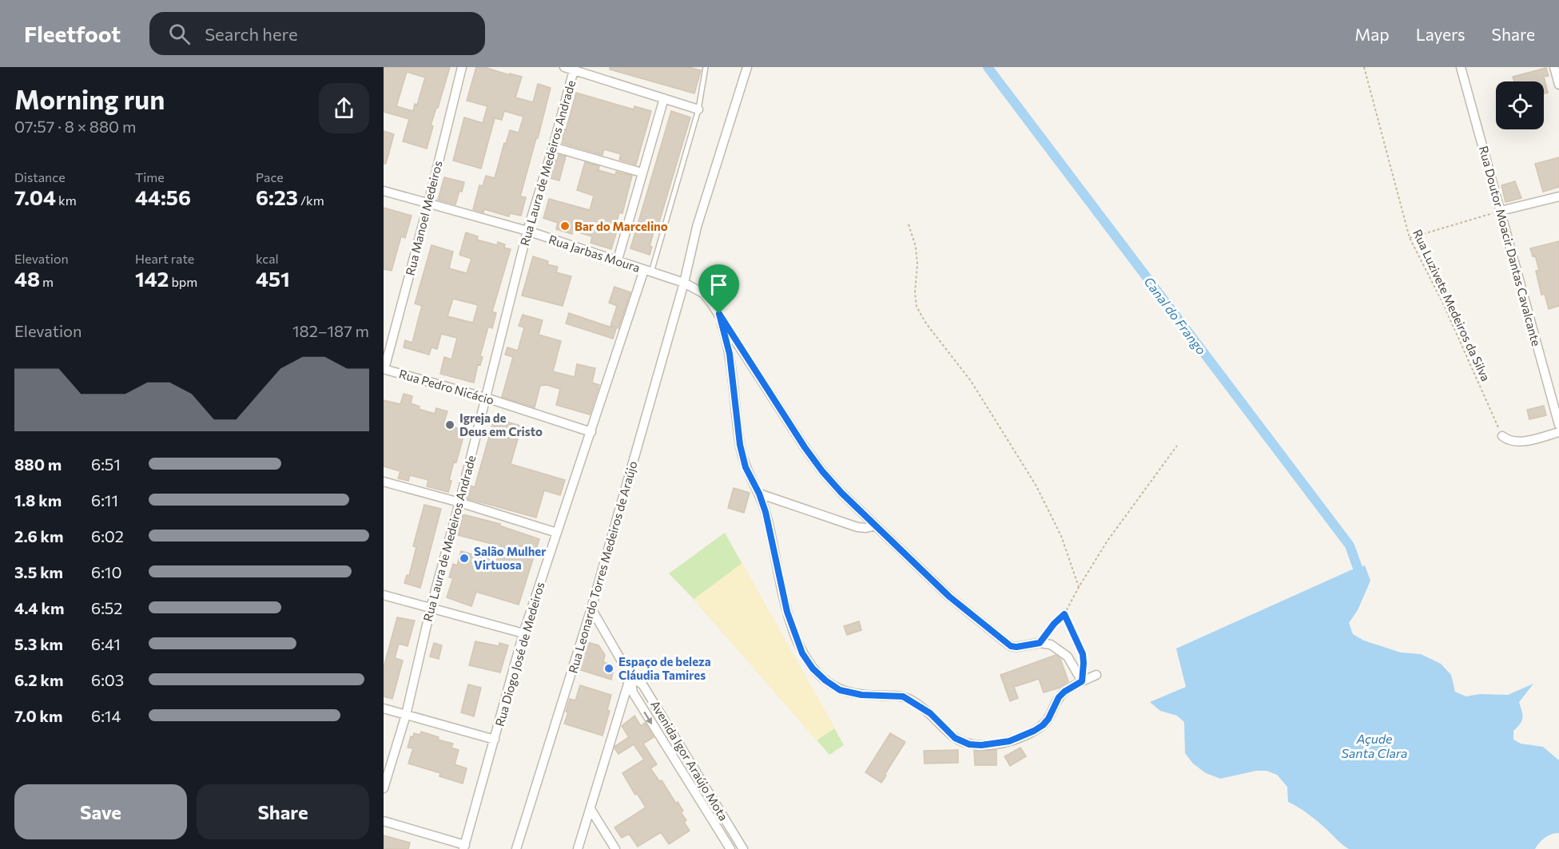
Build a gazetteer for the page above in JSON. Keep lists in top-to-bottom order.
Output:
{
  "streets": {
    "street": [
      "Rua Laura de Medeiros Andrade",
      "Rua Manoel Medeiros",
      "Rua Doutor Moacir Dantas Cavalcante",
      "Rua Jarbas Moura",
      "Rua Pedro Nicácio",
      "Rua Leonardo Torres Medeiros de Araújo",
      "Rua Diogo José de Medeiros",
      "Avenida Igor Araújo Mota"
    ],
    "path": ["Rua Luzivete Medeiros da Silva"]
  },
  "crossings": [
    ["Rua Laura de Medeiros Andrade", "Rua Jarbas Moura"],
    ["Rua Laura de Medeiros Andrade", "Rua Pedro Nicácio"],
    ["Rua Manoel Medeiros", "Rua Jarbas Moura"],
    ["Rua Manoel Medeiros", "Rua Pedro Nicácio"],
    ["Rua Jarbas Moura", "Rua Leonardo Torres Medeiros de Araújo"],
    ["Rua Jarbas Moura", "Rua Diogo José de Medeiros"],
    ["Rua Pedro Nicácio", "Rua Diogo José de Medeiros"],
    ["Rua Leonardo Torres Medeiros de Araújo", "Avenida Igor Araújo Mota"]
  ],
  "water": ["Canal do Frango", "Açude Santa Clara"],
  "places": [
    "Bar do Marcelino",
    "Igreja de Deus em Cristo",
    "Salão Mulher Virtuosa",
    "Espaço de beleza Cláudia Tamires"
  ],
  "page": {
    "header": "Fleetfoot",
    "search": "Search here",
    "nav": ["Map", "Layers", "Share"],
    "heading": ["Morning run", "07:57 · 8 × 880 m"],
    "stats": [
      ["Distance", "7.04 km"],
      ["Time", "44:56"],
      ["Pace", "6:23 /km"],
      ["Elevation", "48 m"],
      ["Heart rate", "142 bpm"],
      ["kcal", "451"]
    ],
    "chart": ["Elevation", "182–187 m"],
    "list": [
      {
        "name": "880 m",
        "note": "6:51"
      },
      {
        "name": "1.8 km",
        "note": "6:11"
      },
      {
        "name": "2.6 km",
        "note": "6:02"
      },
      {
        "name": "3.5 km",
        "note": "6:10"
      },
      {
        "name": "4.4 km",
        "note": "6:52"
      },
      {
        "name": "5.3 km",
        "note": "6:41"
      },
      {
        "name": "6.2 km",
        "note": "6:03"
      },
      {
        "name": "7.0 km",
        "note": "6:14"
      }
    ],
    "buttons": ["Save", "Share"]
  }
}
